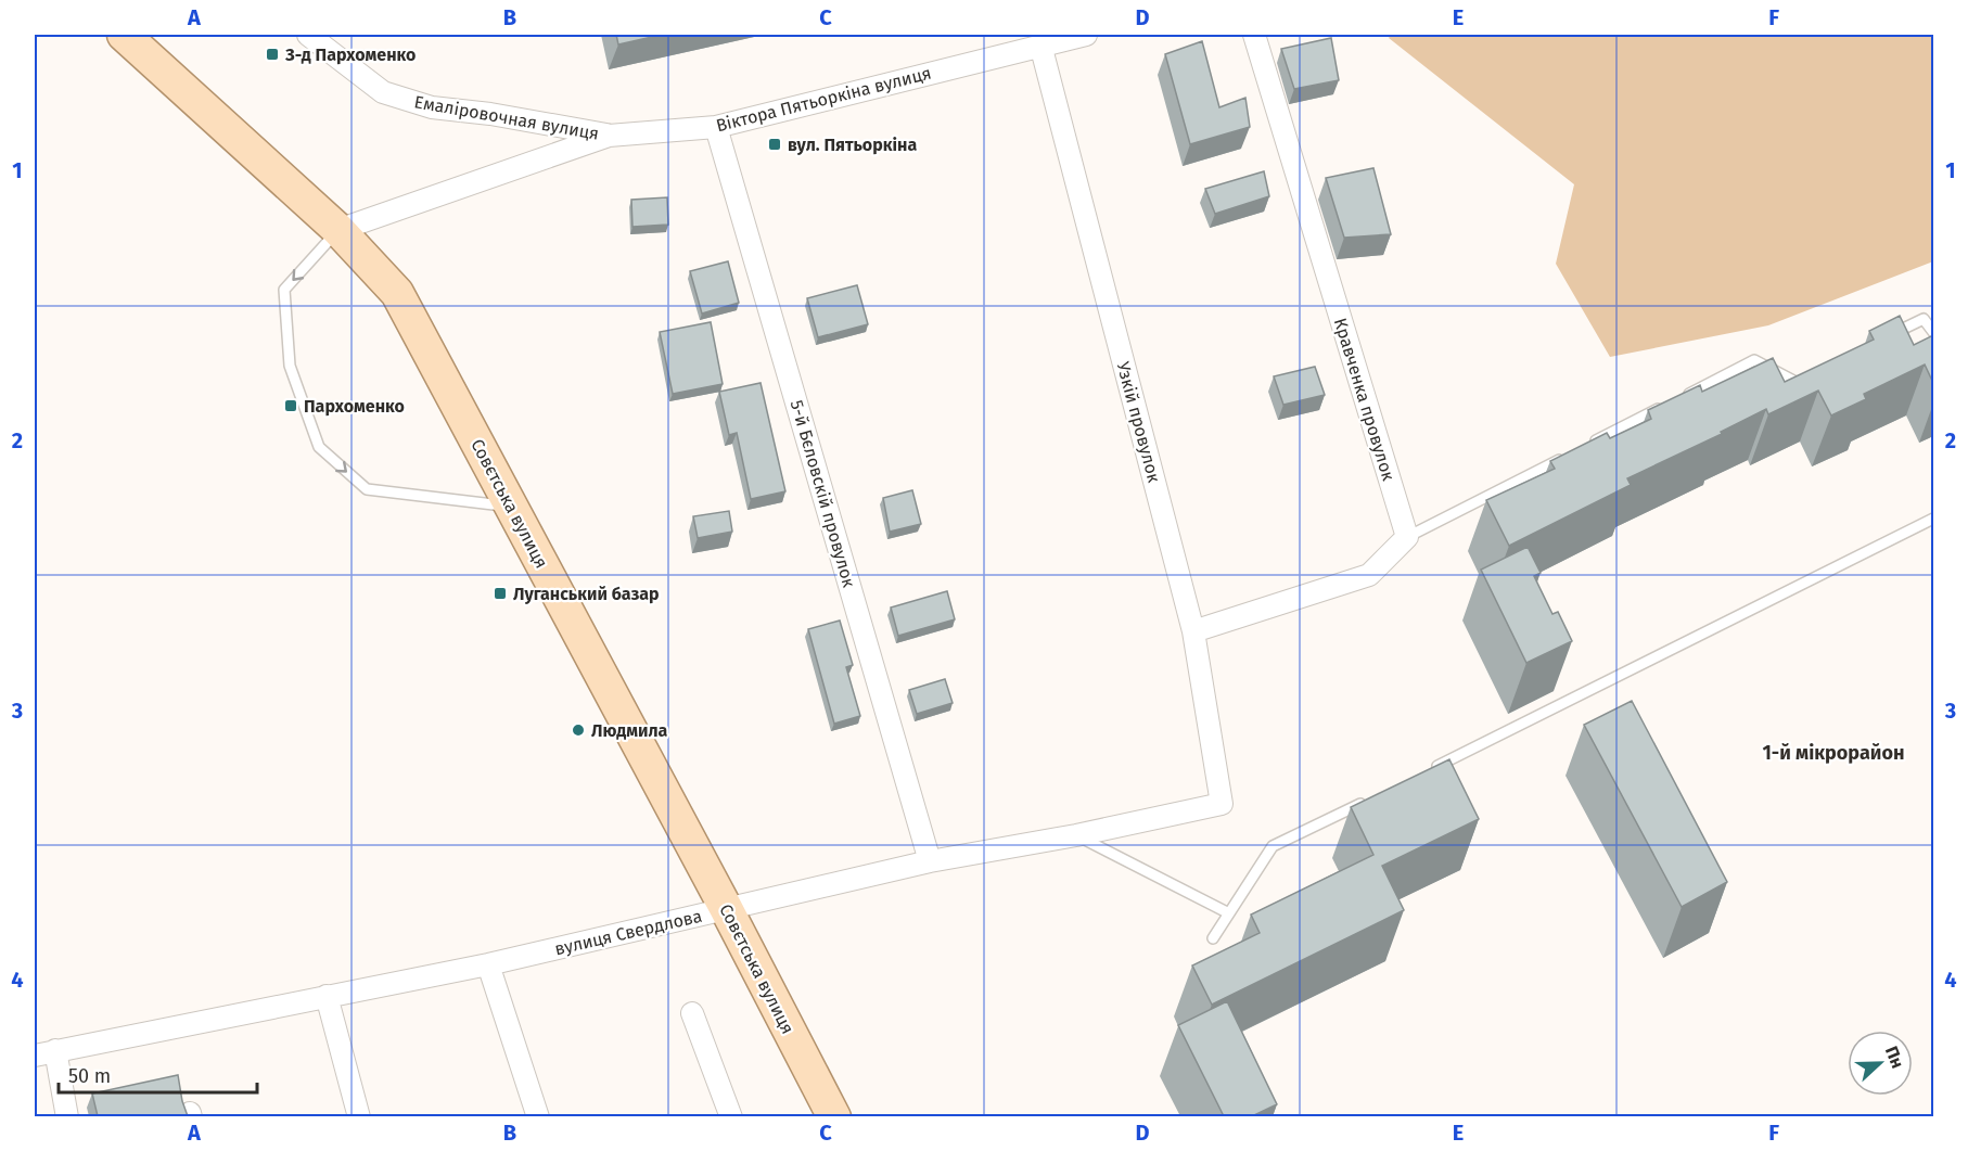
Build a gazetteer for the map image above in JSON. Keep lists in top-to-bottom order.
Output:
{
  "streets": {
    "main road": ["Совєтська вулиця"],
    "street": [
      "Віктора Пятьоркіна вулиця",
      "Емаліровочная вулиця",
      "Кравченка провулок",
      "Узкій провулок",
      "5-й Бєловскій провулок",
      "вулиця Свердлова"
    ]
  },
  "crossings": [
    ["Віктора Пятьоркіна вулиця", "Емаліровочная вулиця"],
    ["Віктора Пятьоркіна вулиця", "Узкій провулок"],
    ["Віктора Пятьоркіна вулиця", "5-й Бєловскій провулок"],
    ["Віктора Пятьоркіна вулиця", "Совєтська вулиця"],
    ["Узкій провулок", "вулиця Свердлова"],
    ["5-й Бєловскій провулок", "вулиця Свердлова"],
    ["Совєтська вулиця", "вулиця Свердлова"]
  ],
  "districts": ["1-й мікрорайон"],
  "places": {
    "transit": [
      "З-д Пархоменко",
      "вул. Пятьоркіна",
      "Пархоменко",
      "Луганський базар"
    ],
    "other": ["Людмила"]
  },
  "scale_bar": "50 m",
  "north": "right",
  "grid": {
    "columns": [
      "A",
      "B",
      "C",
      "D",
      "E",
      "F"
    ],
    "rows": [
      "1",
      "2",
      "3",
      "4"
    ]
  }
}
